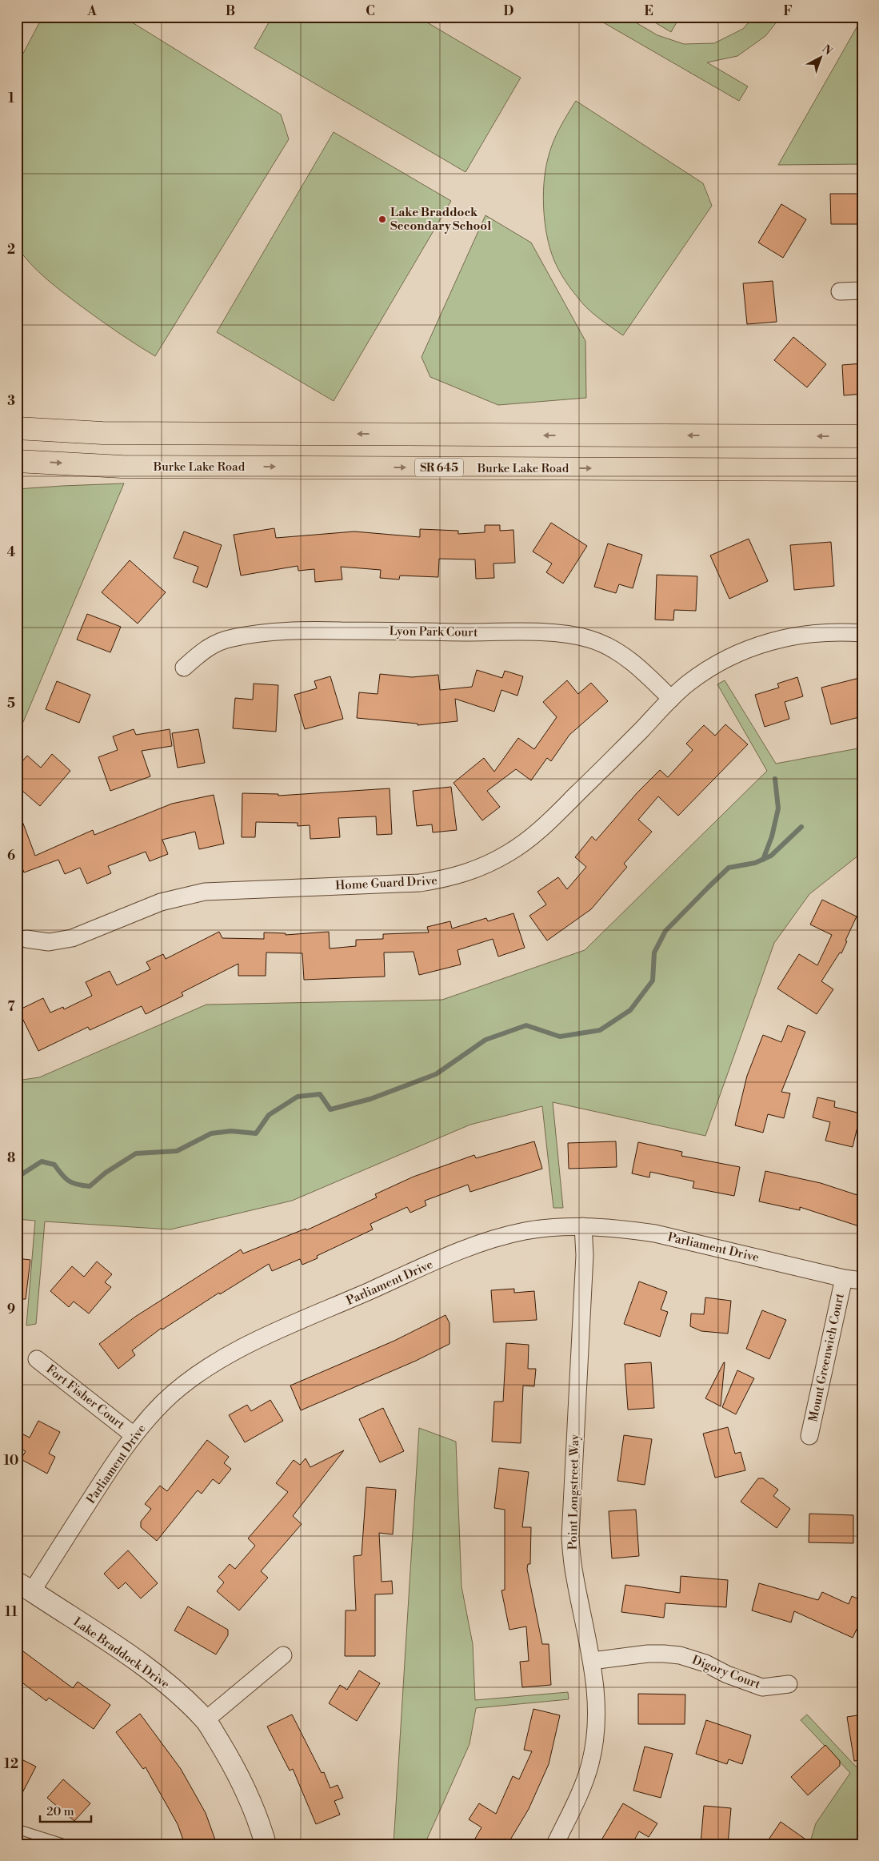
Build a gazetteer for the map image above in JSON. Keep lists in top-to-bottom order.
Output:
{
  "streets": {
    "main road": ["Burke Lake Road", "SR 645"],
    "street": [
      "Lyon Park Court",
      "Home Guard Drive",
      "Parliament Drive",
      "Mount Greenwich Court",
      "Fort Fisher Court",
      "Point Longstreet Way",
      "Lake Braddock Drive",
      "Digory Court"
    ]
  },
  "crossings": [
    ["Lyon Park Court", "Home Guard Drive"],
    ["Parliament Drive", "Mount Greenwich Court"],
    ["Parliament Drive", "Fort Fisher Court"],
    ["Parliament Drive", "Point Longstreet Way"],
    ["Parliament Drive", "Lake Braddock Drive"],
    ["Point Longstreet Way", "Digory Court"]
  ],
  "places": ["Lake Braddock Secondary School"],
  "scale_bar": "20 m",
  "north": "top right",
  "grid": {
    "columns": [
      "A",
      "B",
      "C",
      "D",
      "E",
      "F"
    ],
    "rows": [
      "1",
      "2",
      "3",
      "4",
      "5",
      "6",
      "7",
      "8",
      "9",
      "10",
      "11",
      "12"
    ]
  }
}
